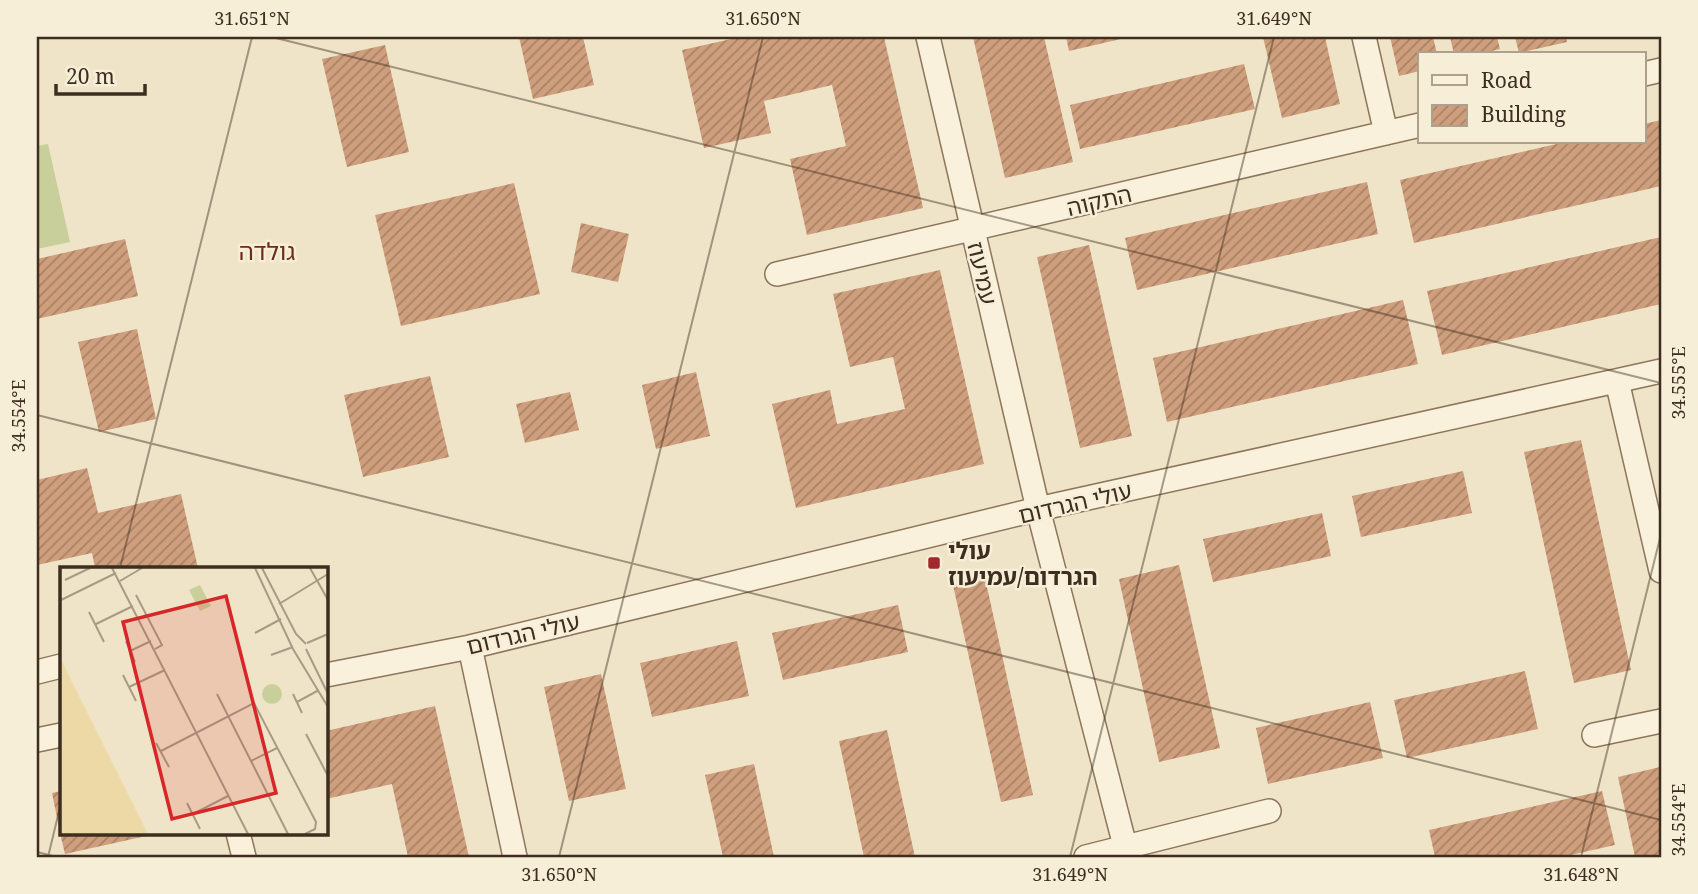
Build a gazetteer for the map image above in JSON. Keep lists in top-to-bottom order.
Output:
{
  "streets": {
    "street": ["התקוה", "עמיעוז", "עולי הגרדום"]
  },
  "crossings": [
    ["התקוה", "עמיעוז"],
    ["עמיעוז", "עולי הגרדום"]
  ],
  "districts": ["גולדה"],
  "places": {
    "transit": ["עולי הגרדום/עמיעוז"]
  },
  "legend": ["Road", "Building"],
  "scale_bar": "20 m",
  "coordinates": [
    "31.651°N",
    "31.650°N",
    "31.649°N",
    "34.555°E",
    "34.554°E",
    "31.648°N"
  ]
}
